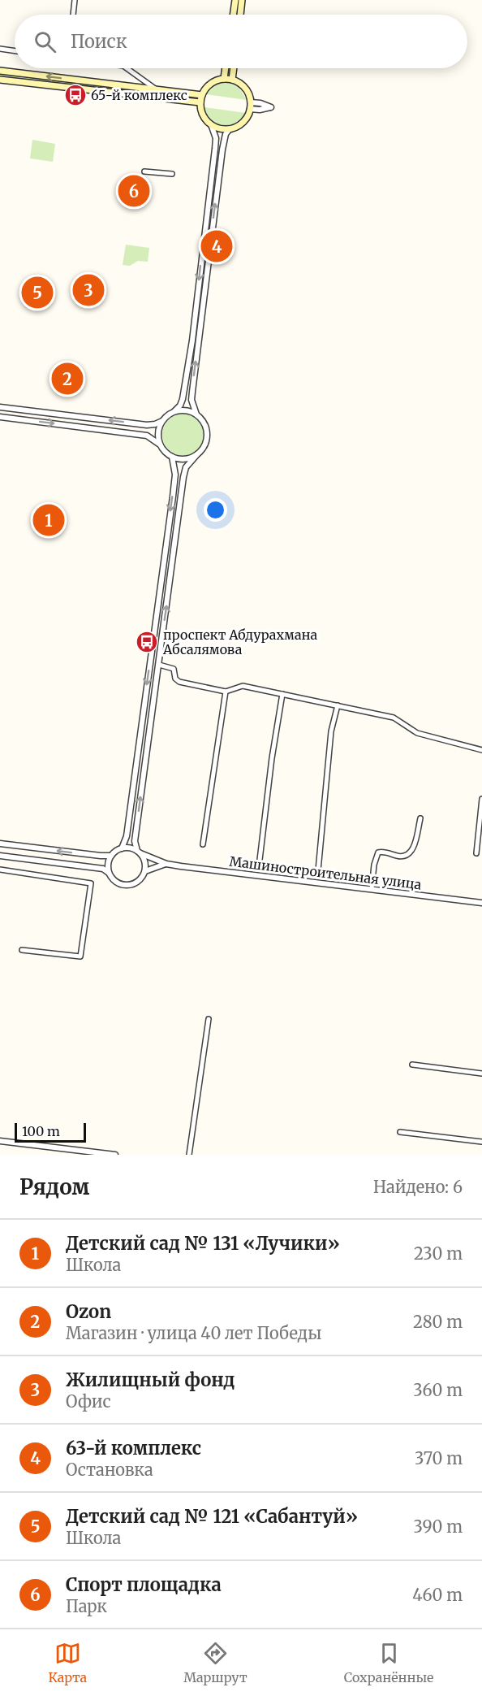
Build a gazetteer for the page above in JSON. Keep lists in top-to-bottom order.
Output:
{
  "streets": {
    "street": ["Машиностроительная улица"]
  },
  "places": {
    "bus stop": ["65-й комплекс", "проспект Абдурахмана Абсалямова"]
  },
  "scale_bar": "100 m",
  "page": {
    "search": "Поиск",
    "pins": [
      "6",
      "4",
      "3",
      "5",
      "2",
      "1"
    ],
    "scale": "100 m",
    "heading": ["Рядом", "Найдено: 6"],
    "list": [
      {
        "mark": "1",
        "name": "Детский сад № 131 «Лучики»",
        "note": "Школа",
        "value": "230 m"
      },
      {
        "mark": "2",
        "name": "Ozon",
        "note": "Магазин · улица 40 лет Победы",
        "value": "280 m"
      },
      {
        "mark": "3",
        "name": "Жилищный фонд",
        "note": "Офис",
        "value": "360 m"
      },
      {
        "mark": "4",
        "name": "63-й комплекс",
        "note": "Остановка",
        "value": "370 m"
      },
      {
        "mark": "5",
        "name": "Детский сад № 121 «Сабантуй»",
        "note": "Школа",
        "value": "390 m"
      },
      {
        "mark": "6",
        "name": "Спорт площадка",
        "note": "Парк",
        "value": "460 m"
      }
    ],
    "nav": ["Карта", "Маршрут", "Сохранённые"]
  }
}
